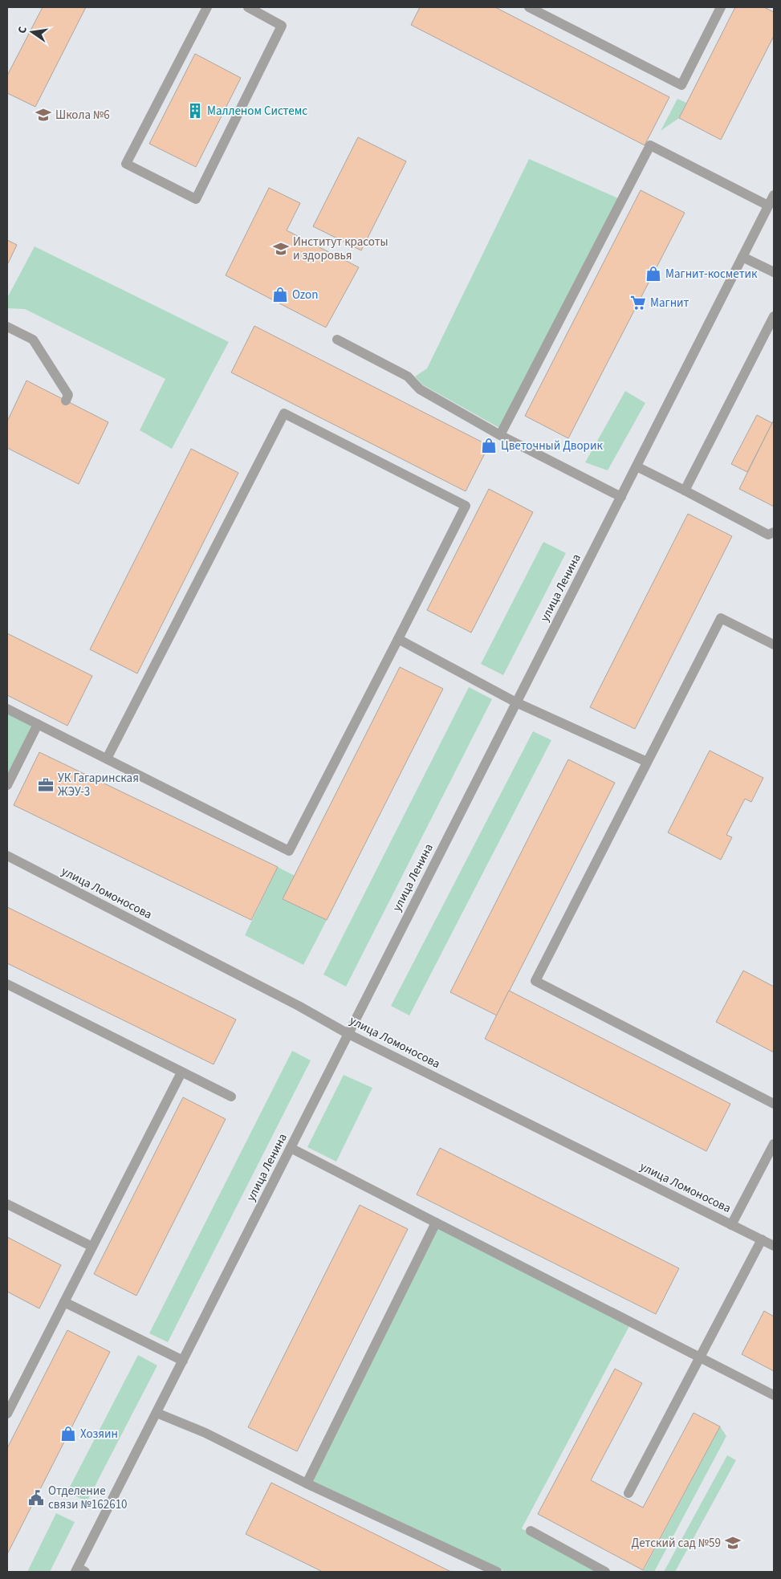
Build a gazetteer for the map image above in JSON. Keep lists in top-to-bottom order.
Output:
{
  "streets": {
    "street": ["улица Ленина", "улица Ломоносова"]
  },
  "crossings": [
    ["улица Ленина", "улица Ломоносова"]
  ],
  "places": {
    "building": ["Малленом Системс"],
    "school or university": ["Школа №6", "Институт красоты и здоровья", "Детский сад №59"],
    "shop": [
      "Магнит-косметик",
      "Ozon",
      "Цветочный Дворик",
      "Хозяин"
    ],
    "supermarket": ["Магнит"],
    "office": ["УК Гагаринская ЖЭУ-3"],
    "public building": ["Отделение связи №162610"]
  },
  "north": "left"
}
